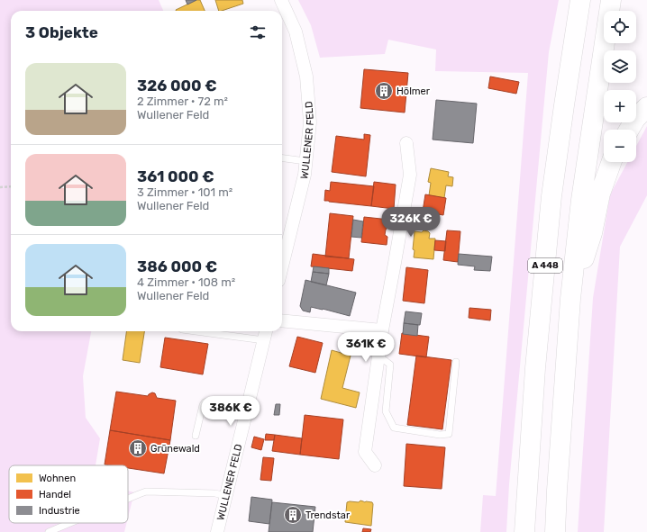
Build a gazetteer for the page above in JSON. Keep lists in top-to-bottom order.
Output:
{
  "streets": {
    "highway": ["A 448"],
    "street": ["WULLENER FELD"]
  },
  "places": {
    "building": ["Hölmer", "Grünewald", "Trendstar"]
  },
  "legend": ["Wohnen", "Handel", "Industrie"],
  "page": {
    "map_buttons": ["+", "−"],
    "heading": "3 Objekte",
    "list": [
      {
        "name": "326 000 €",
        "note": "2 Zimmer · 72 m² · Wullener Feld"
      },
      {
        "name": "361 000 €",
        "note": "3 Zimmer · 101 m² · Wullener Feld"
      },
      {
        "name": "386 000 €",
        "note": "4 Zimmer · 108 m² · Wullener Feld"
      }
    ],
    "price": ["326K €", "361K €", "386K €"]
  }
}
